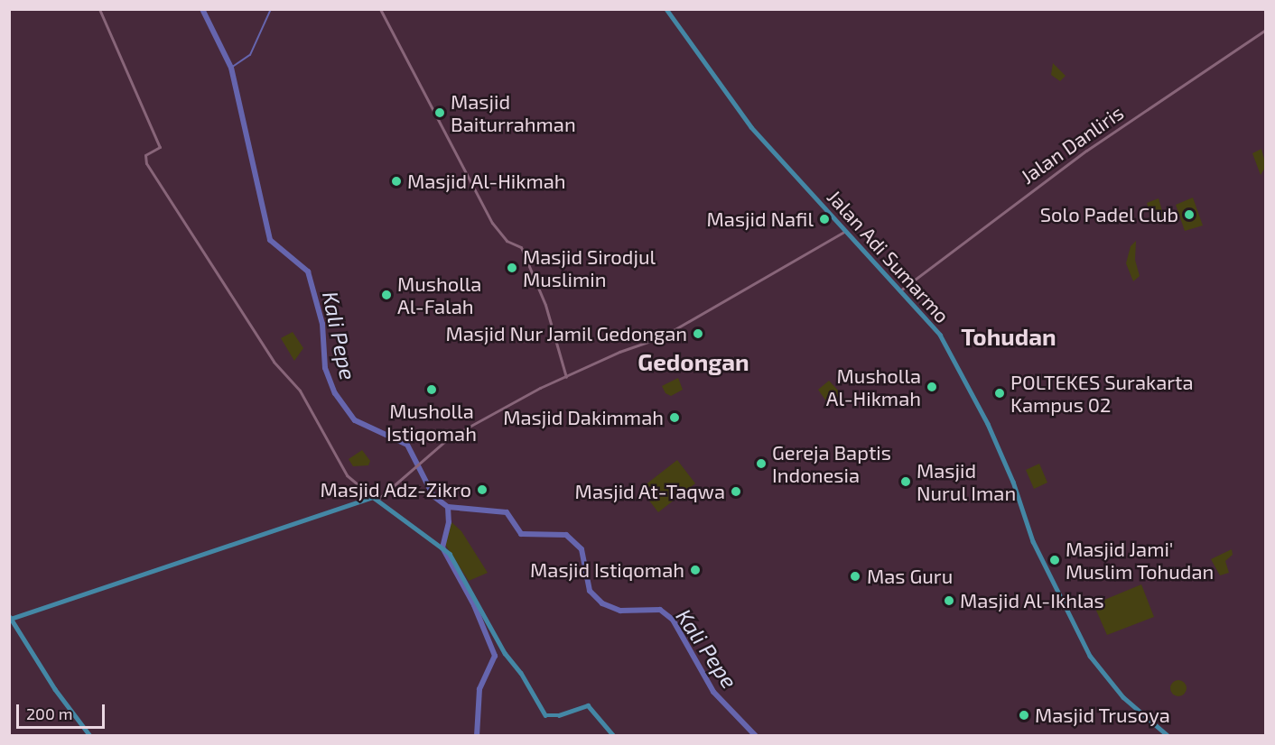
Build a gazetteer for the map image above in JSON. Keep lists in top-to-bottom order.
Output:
{
  "streets": {
    "main road": ["Jalan Adi Sumarmo"],
    "street": ["Jalan Danliris"]
  },
  "crossings": [
    ["Jalan Danliris", "Jalan Adi Sumarmo"]
  ],
  "districts": ["Tohudan", "Gedongan"],
  "water": ["Kali Pepe"],
  "places": [
    "Masjid Baiturrahman",
    "Masjid Al-Hikmah",
    "Solo Padel Club",
    "Masjid Nafil",
    "Masjid Sirodjul Muslimin",
    "Musholla Al-Falah",
    "Masjid Nur Jamil Gedongan",
    "Musholla Al-Hikmah",
    "Musholla Istiqomah",
    "POLTEKES Surakarta Kampus 02",
    "Masjid Dakimmah",
    "Gereja Baptis Indonesia",
    "Masjid Nurul Iman",
    "Masjid Adz-Zikro",
    "Masjid At-Taqwa",
    "Masjid Jami' Muslim Tohudan",
    "Masjid Istiqomah",
    "Mas Guru",
    "Masjid Al-Ikhlas",
    "Masjid Trusoya"
  ],
  "scale_bar": "200 m"
}
